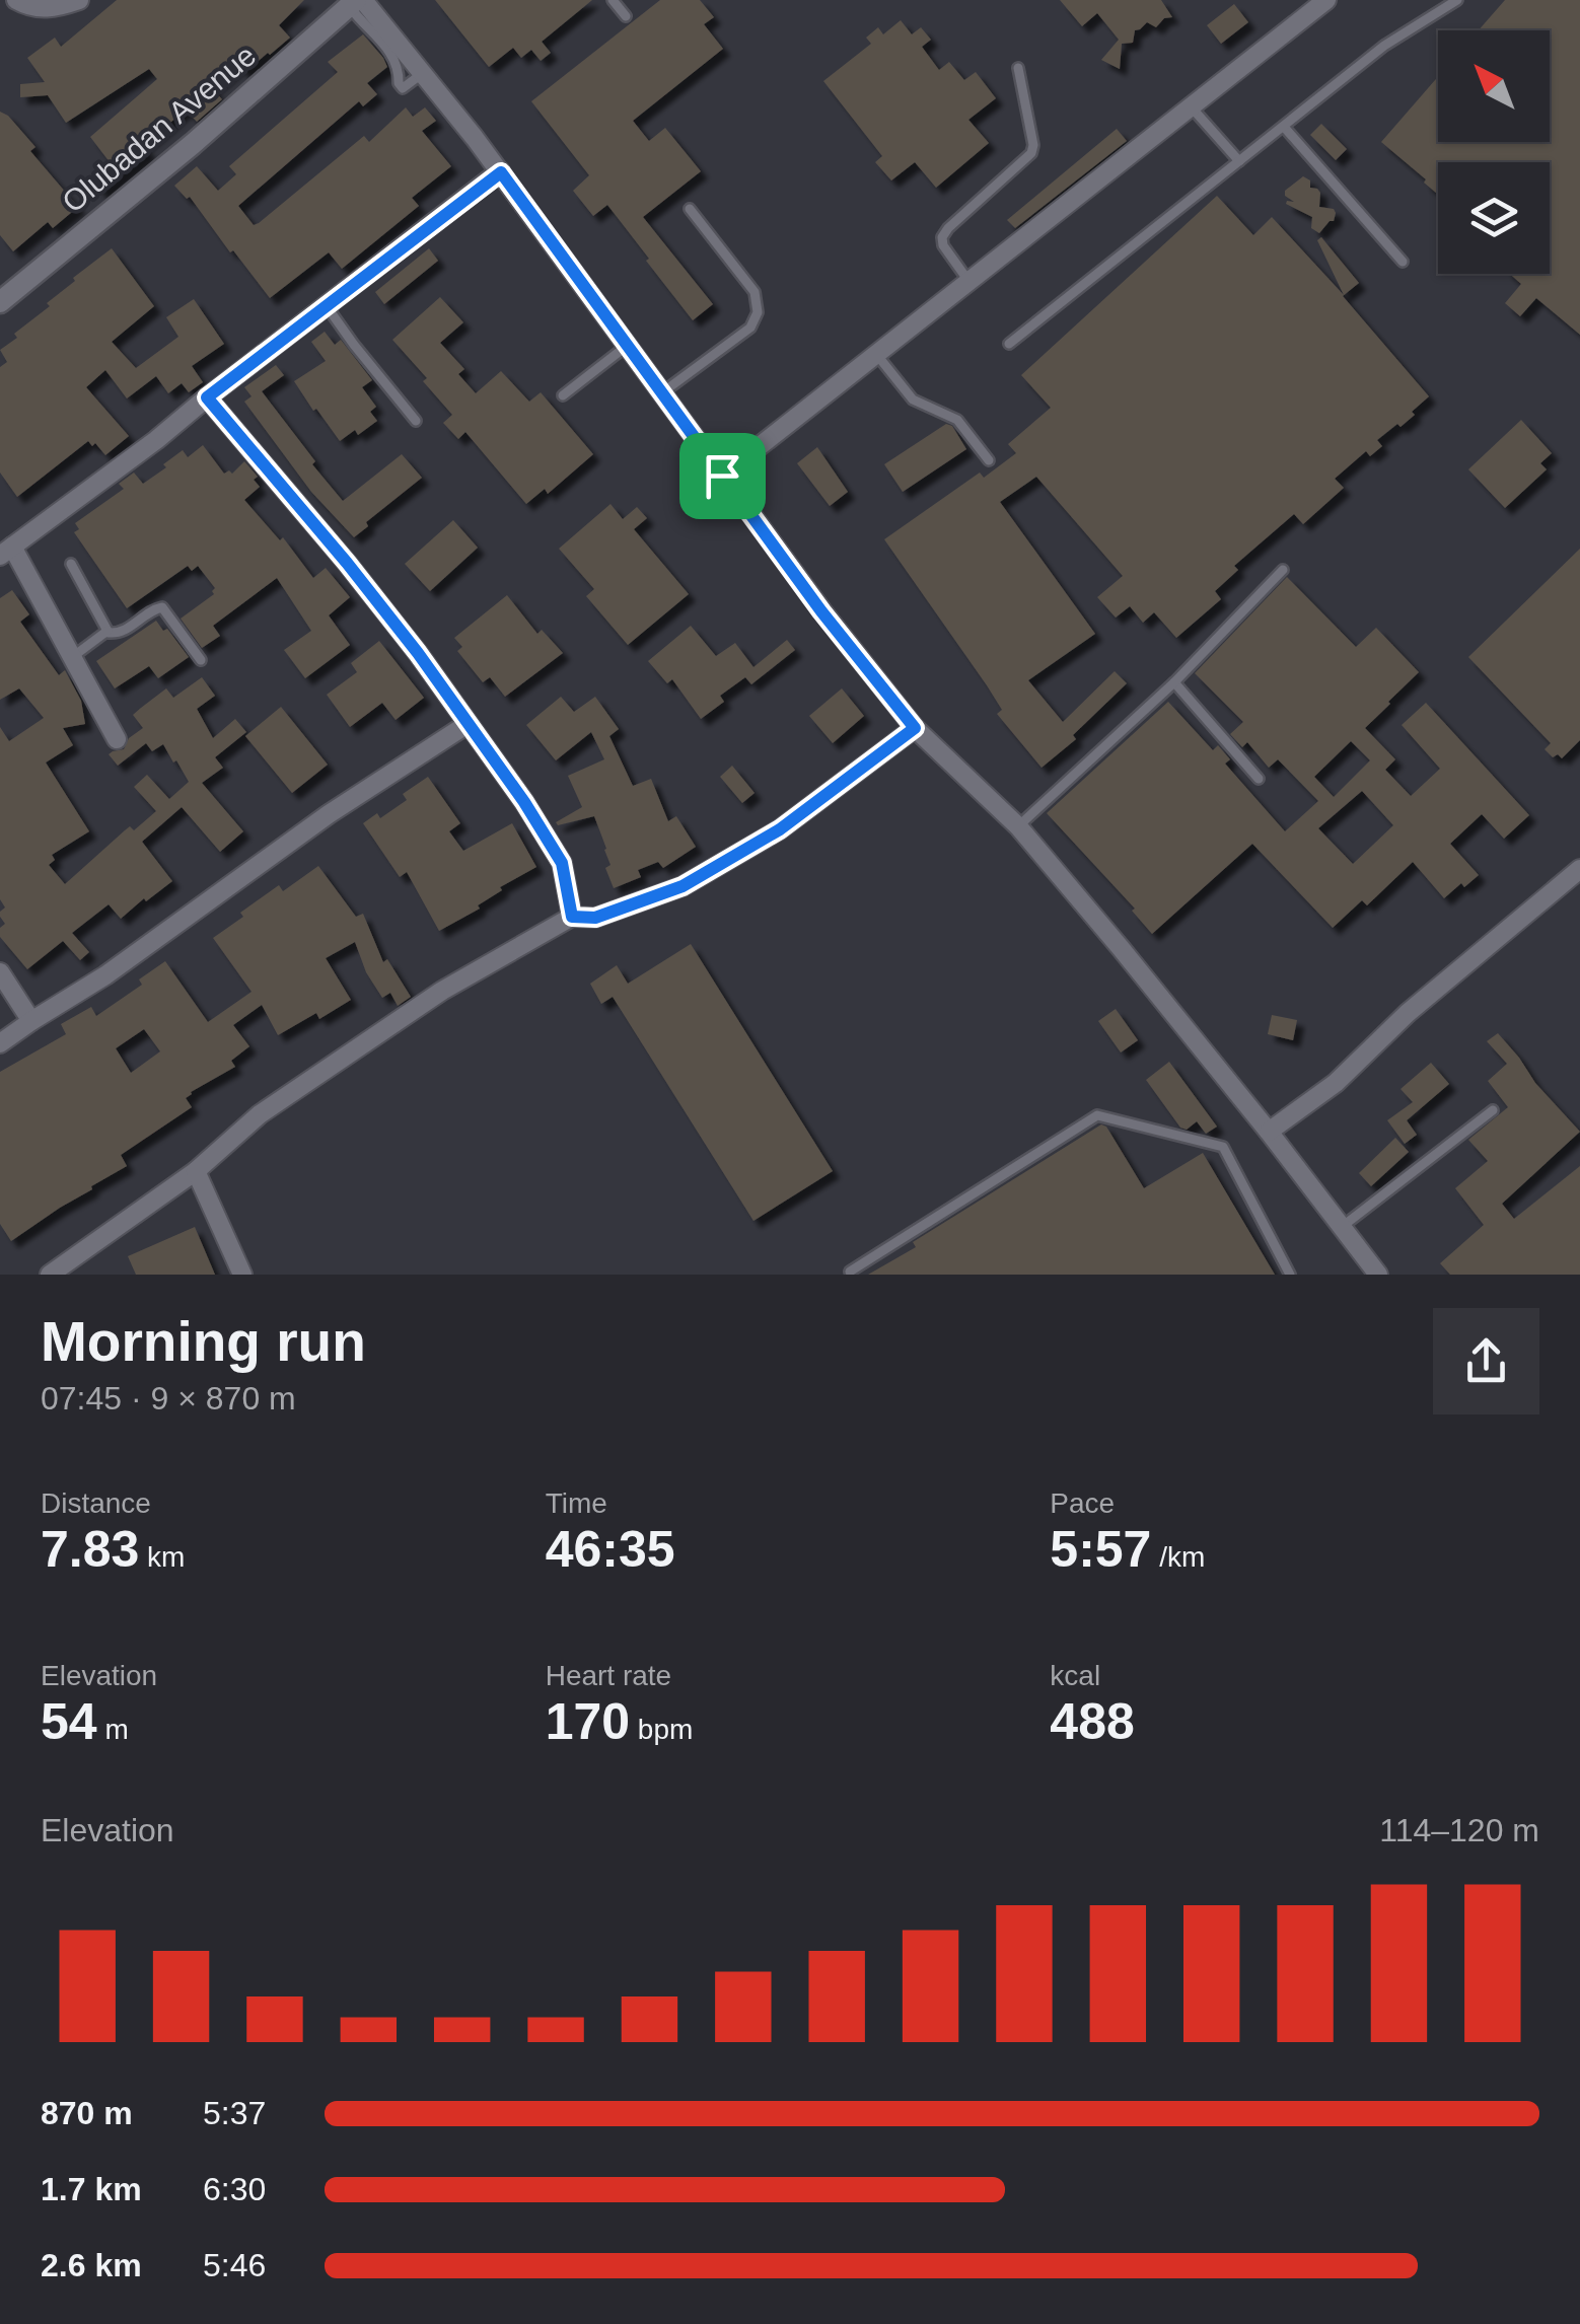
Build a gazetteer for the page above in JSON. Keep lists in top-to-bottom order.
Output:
{
  "streets": {
    "street": ["Olubadan Avenue"]
  },
  "north": "top left",
  "page": {
    "heading": ["Morning run", "07:45 · 9 × 870 m"],
    "stats": [
      ["Distance", "7.83 km"],
      ["Time", "46:35"],
      ["Pace", "5:57 /km"],
      ["Elevation", "54 m"],
      ["Heart rate", "170 bpm"],
      ["kcal", "488"]
    ],
    "chart": ["Elevation", "114–120 m"],
    "list": [
      {
        "name": "870 m",
        "note": "5:37"
      },
      {
        "name": "1.7 km",
        "note": "6:30"
      },
      {
        "name": "2.6 km",
        "note": "5:46"
      }
    ]
  }
}
